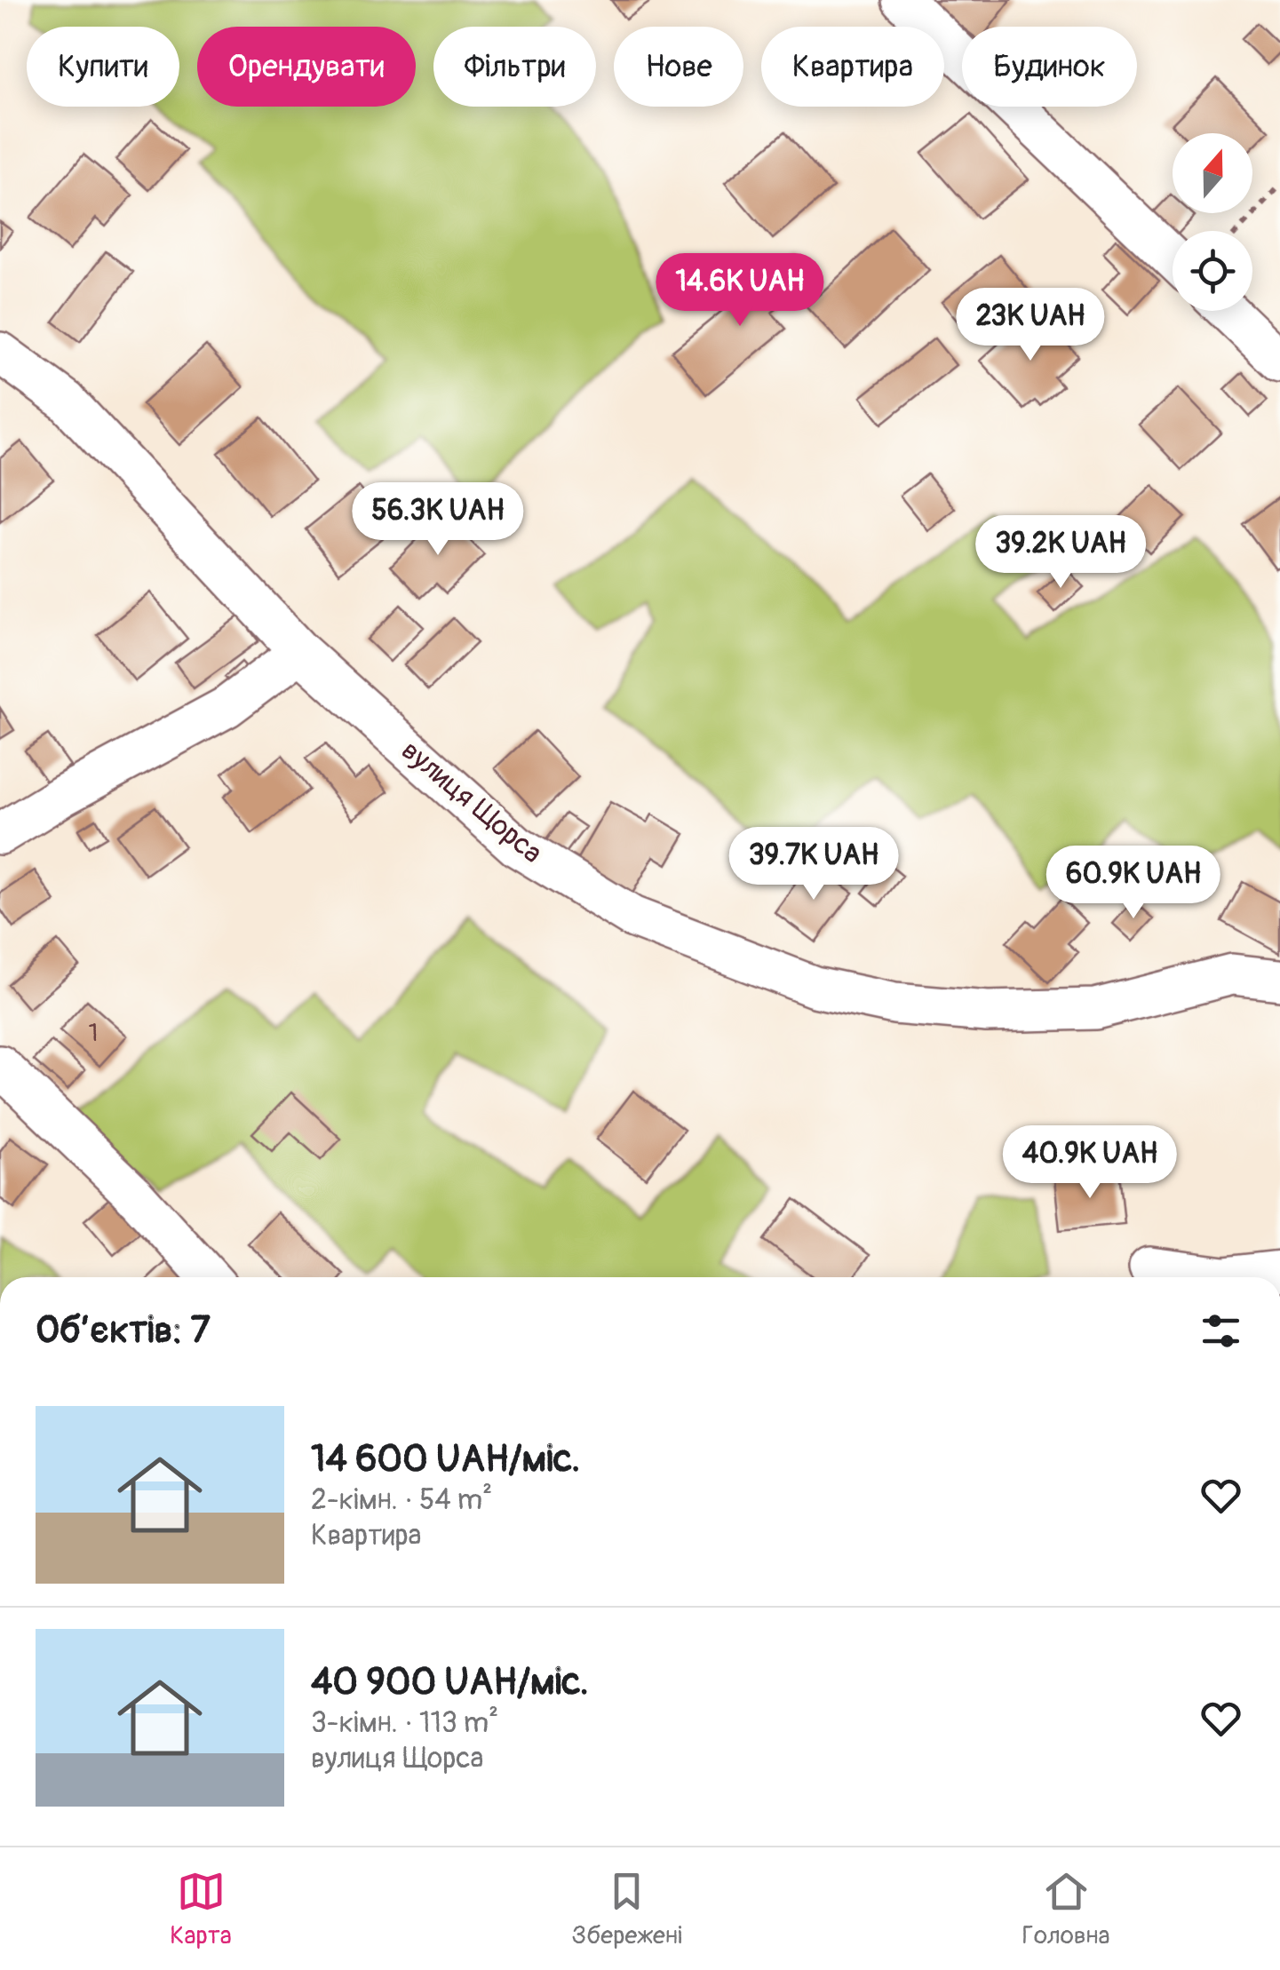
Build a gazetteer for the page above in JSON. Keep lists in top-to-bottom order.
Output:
{
  "streets": {
    "street": ["вулиця Щорса"]
  },
  "house_numbers": ["1"],
  "north": "top",
  "page": {
    "chip": [
      "Купити",
      "Орендувати",
      "Фільтри",
      "Нове",
      "Квартира",
      "Будинок"
    ],
    "price": [
      "14.6K UAH",
      "23K UAH",
      "56.3K UAH",
      "39.2K UAH",
      "39.7K UAH",
      "60.9K UAH",
      "40.9K UAH"
    ],
    "heading": "Об’єктів: 7",
    "list": [
      {
        "name": "14 600 UAH/міс.",
        "note": "2-кімн. · 54 m² · Квартира"
      },
      {
        "name": "40 900 UAH/міс.",
        "note": "3-кімн. · 113 m² · вулиця Щорса"
      }
    ],
    "tabs": ["Карта", "Збережені", "Головна"]
  }
}
